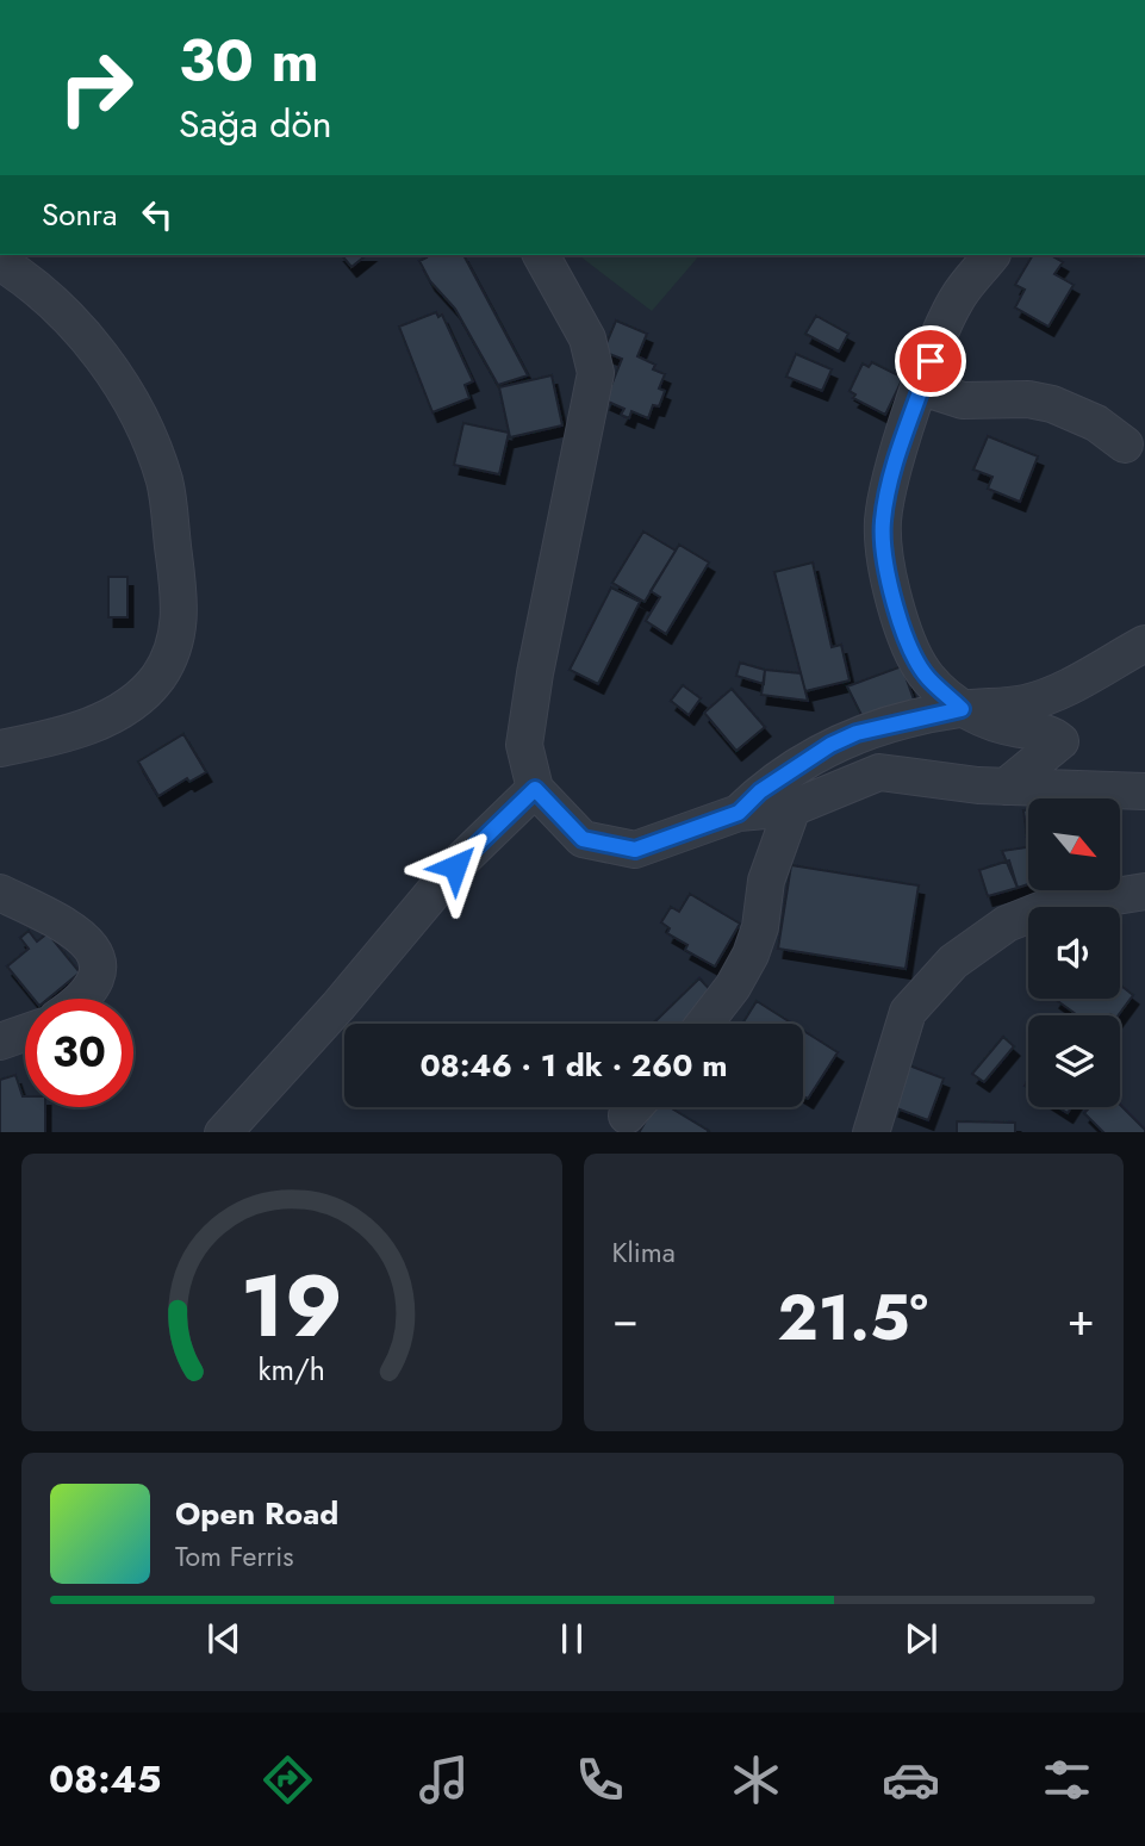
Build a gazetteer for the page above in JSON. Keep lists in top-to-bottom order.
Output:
{
  "north": "bottom right",
  "page": {
    "turn": ["30 m", "Sağa dön"],
    "then": "Sonra",
    "limit": "30",
    "trip": "08:46 · 1 dk · 260 m",
    "tile": "Klima",
    "heat": ["−", "21.5°", "+"],
    "song": ["Open Road", "Tom Ferris"],
    "tabs": "08:45",
    "gauge": ["19", "km/h"]
  }
}
